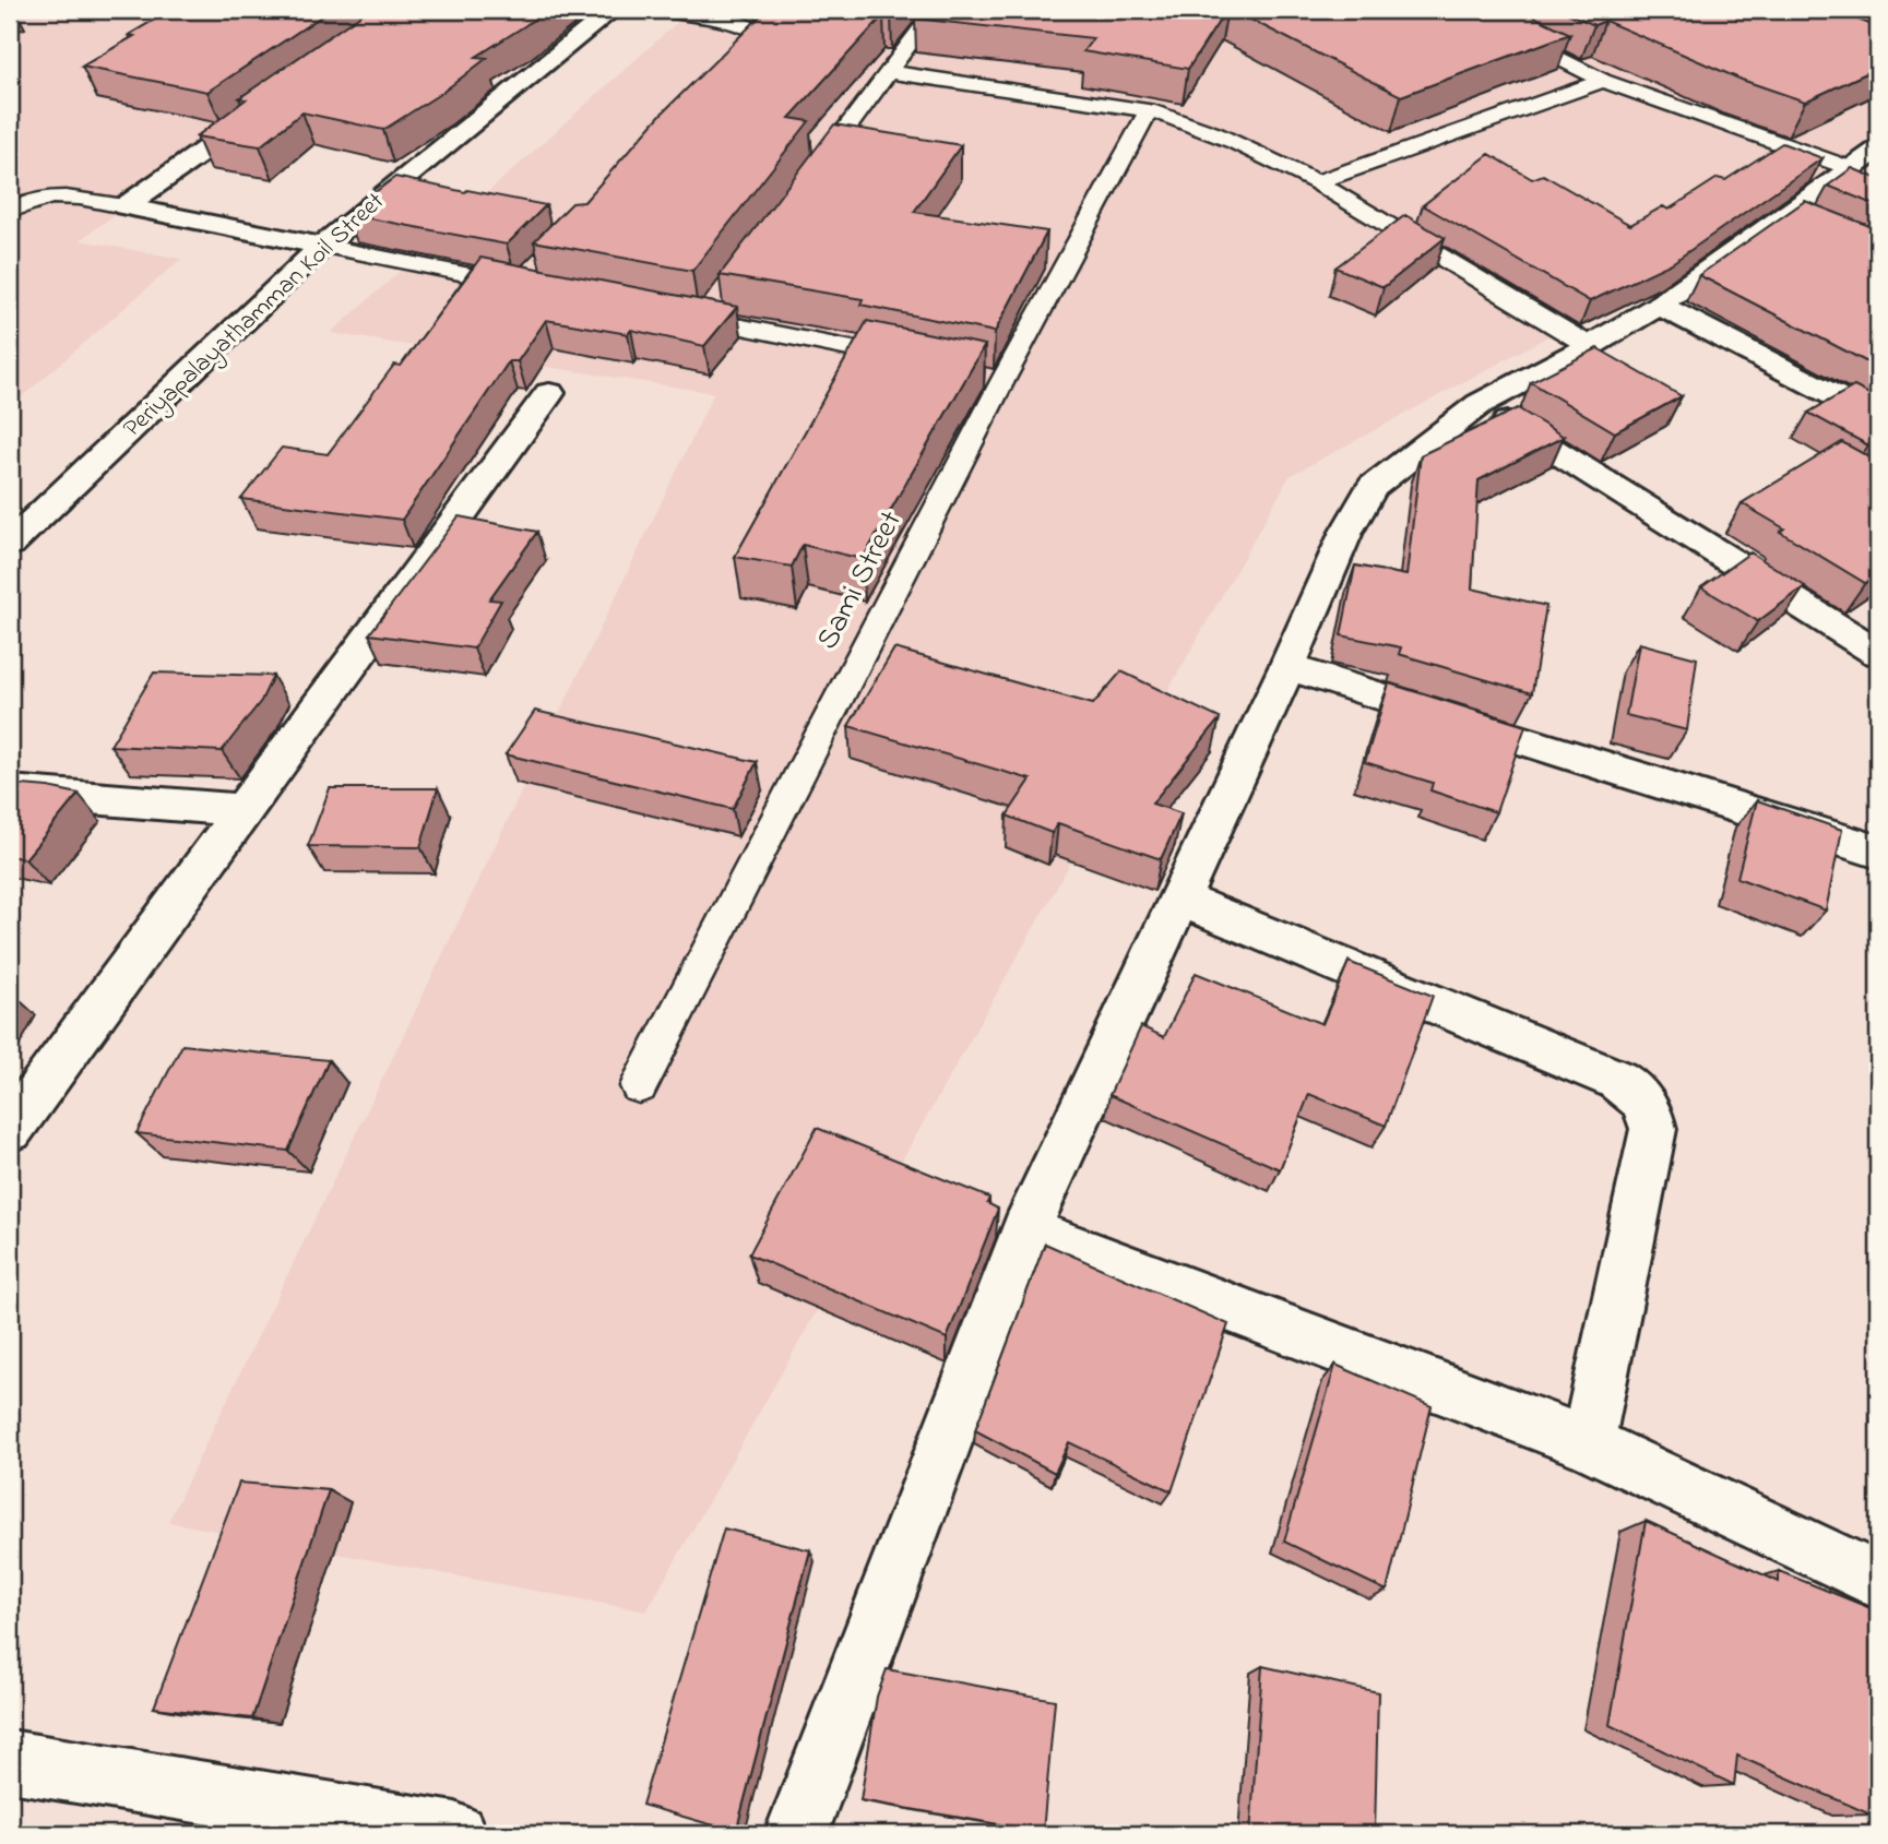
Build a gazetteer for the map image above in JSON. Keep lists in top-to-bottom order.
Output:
{
  "streets": {
    "street": ["Periyapalayathamman Koil Street"],
    "lane": ["Sami Street"]
  }
}
